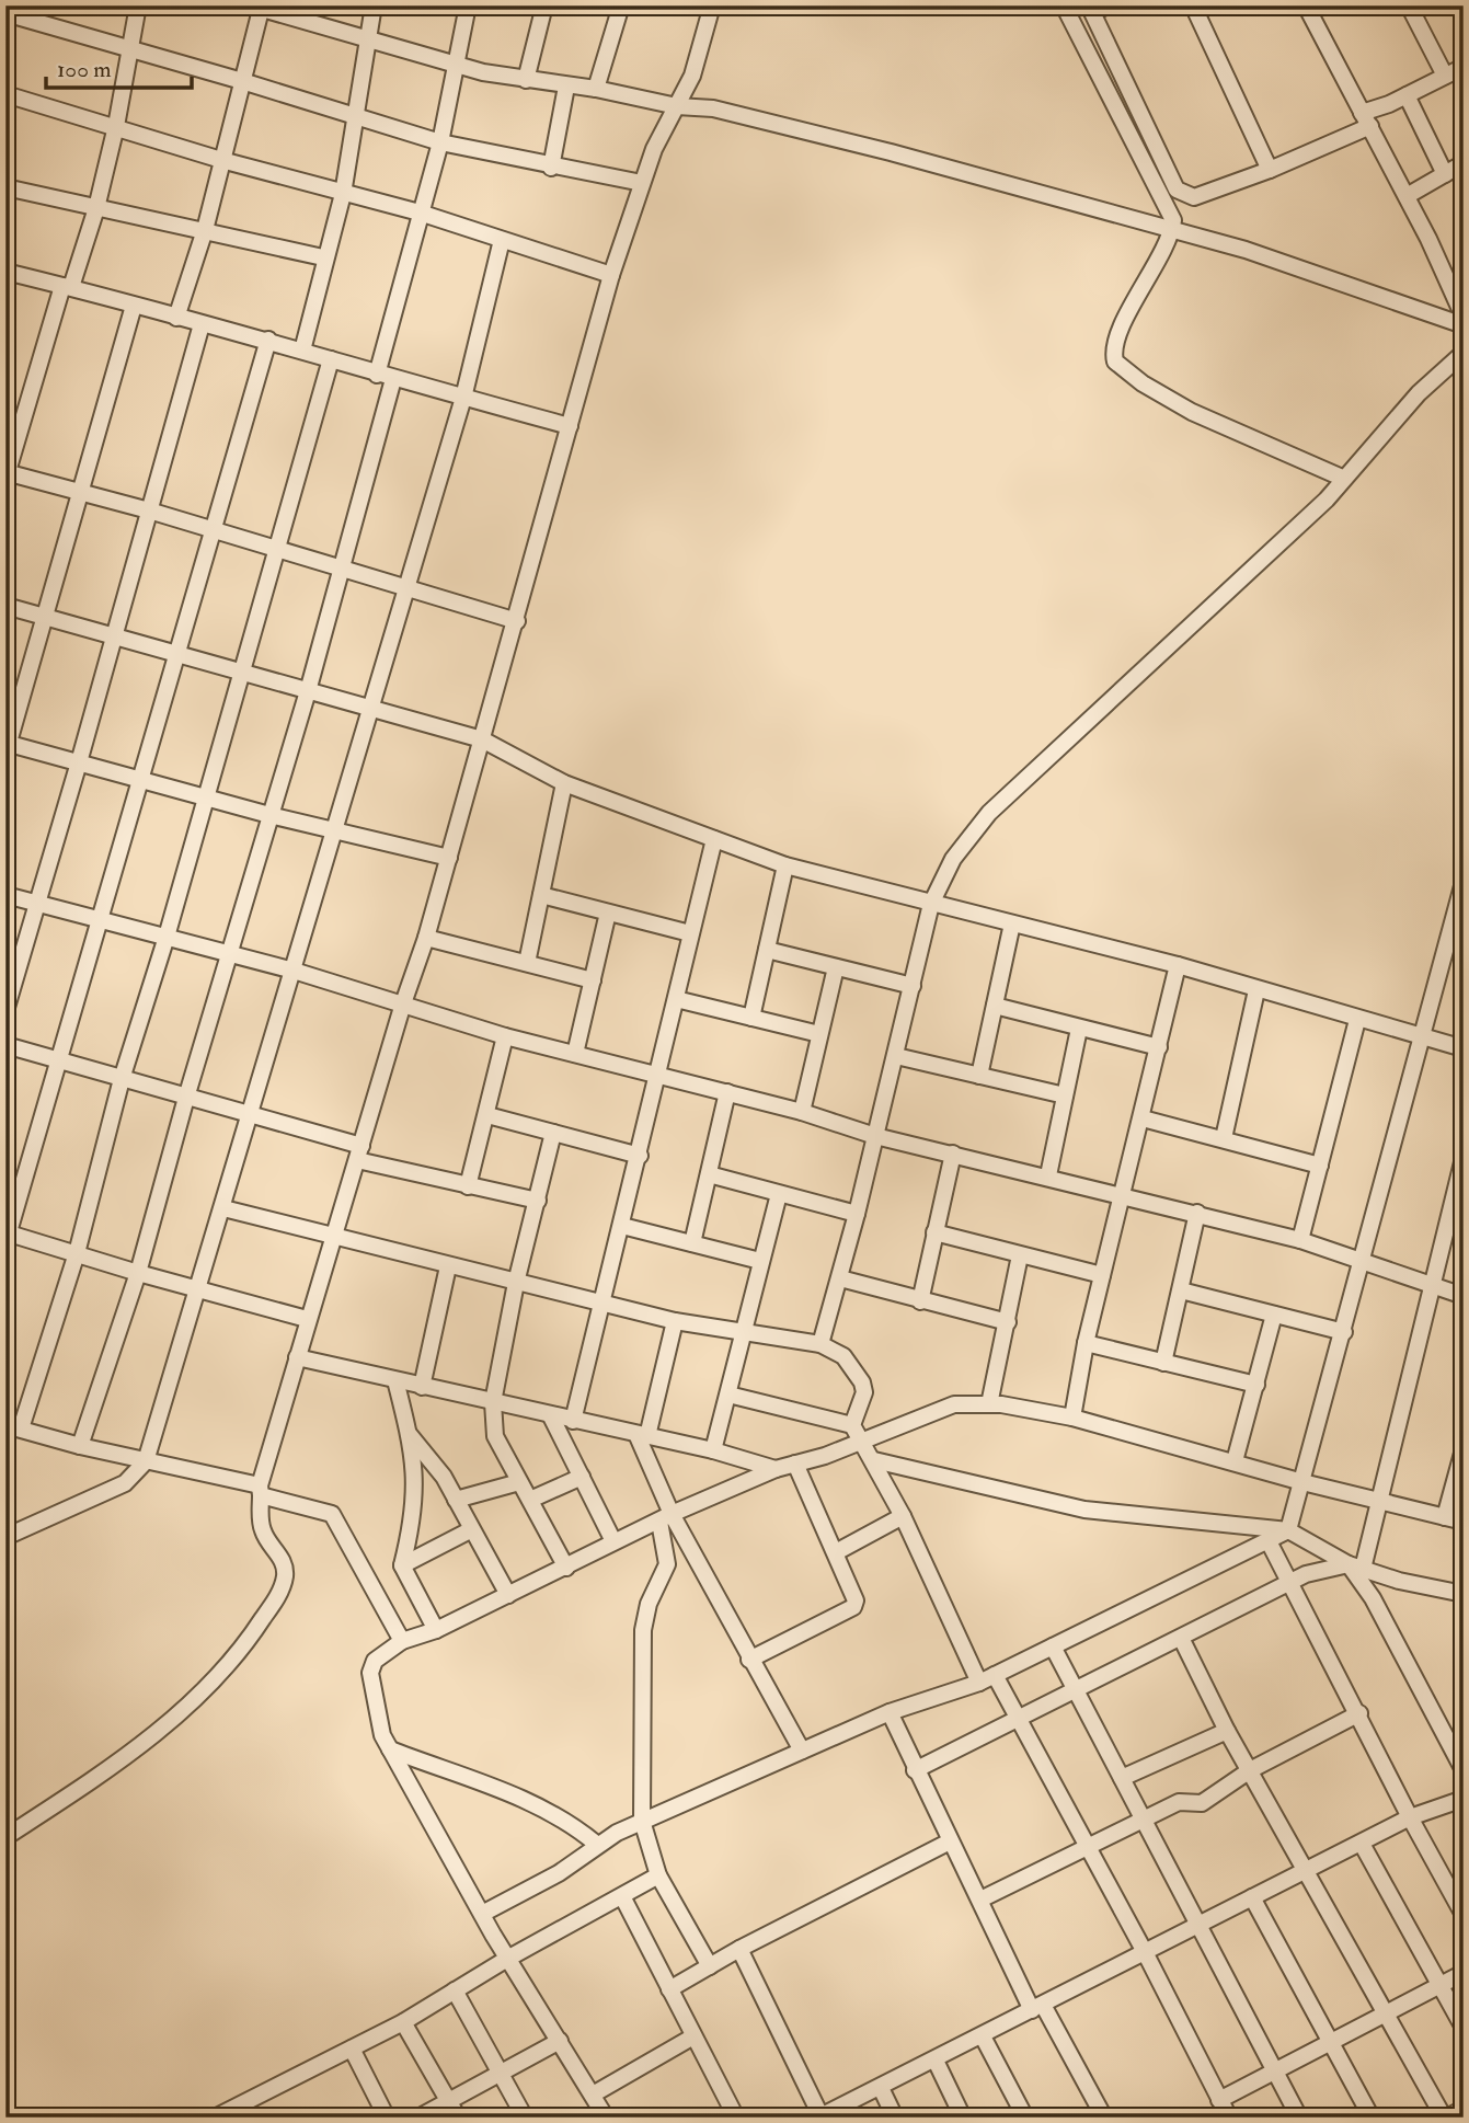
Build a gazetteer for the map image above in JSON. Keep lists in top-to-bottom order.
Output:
{
  "scale_bar": "100 m"
}
